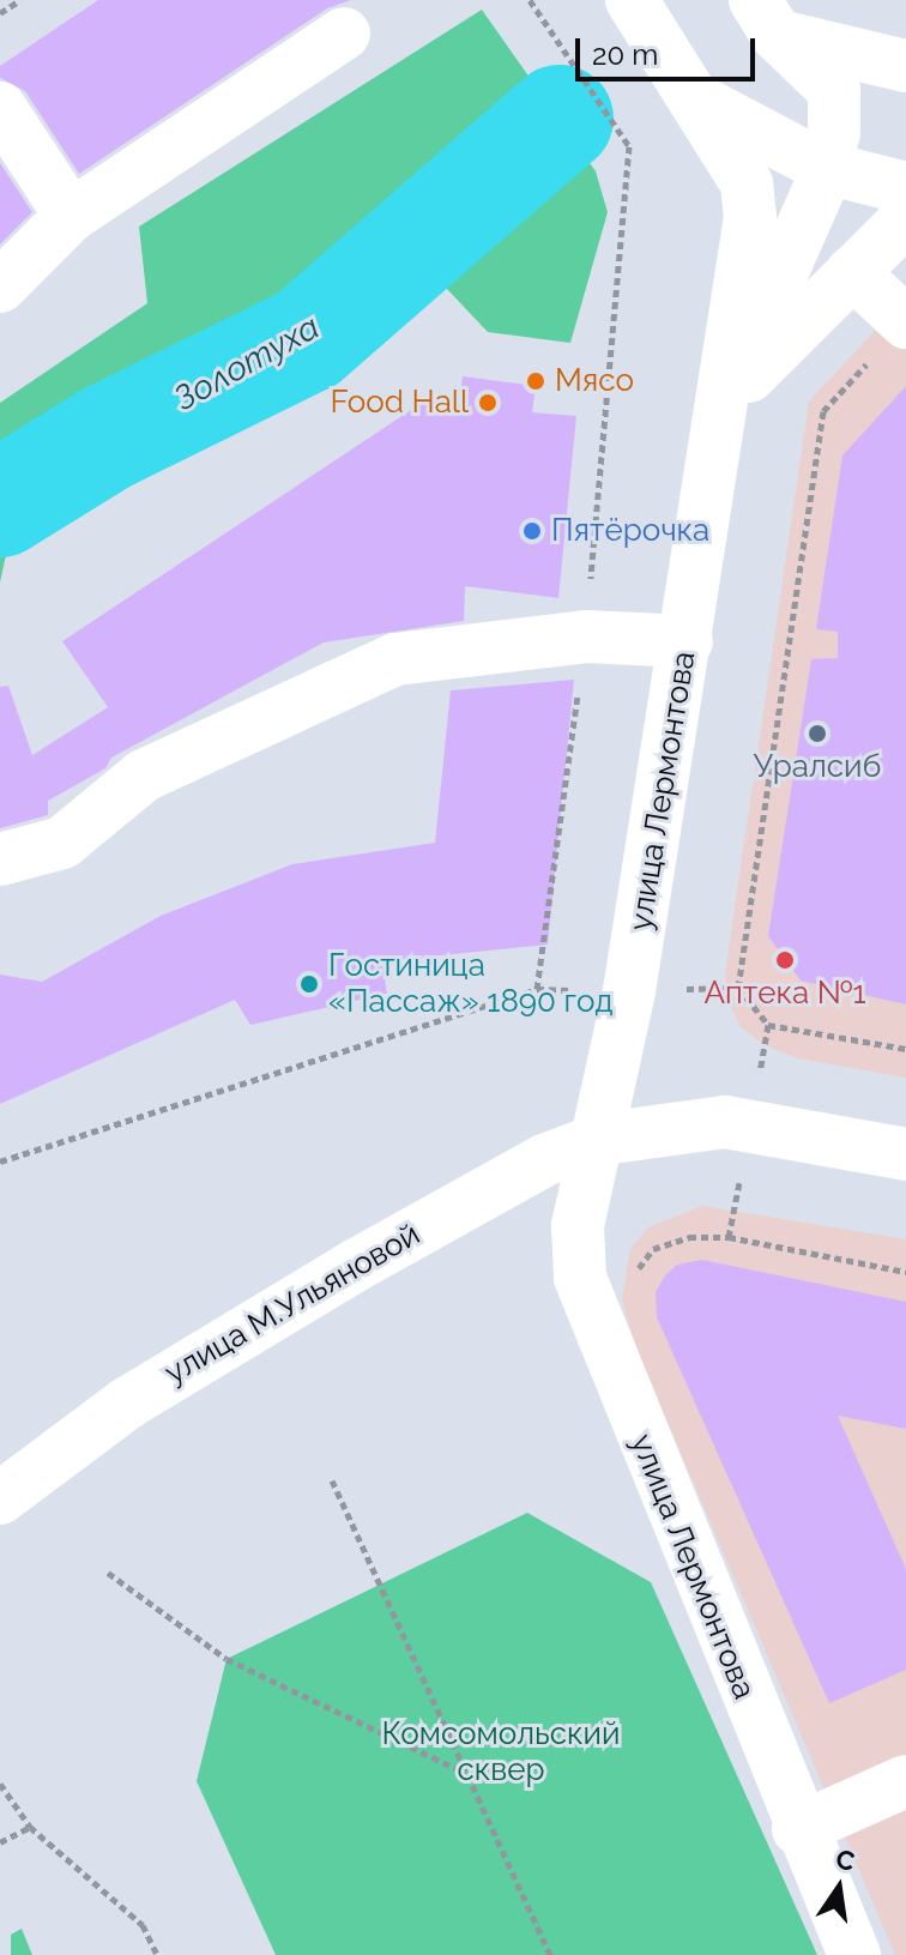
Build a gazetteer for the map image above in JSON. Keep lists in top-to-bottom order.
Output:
{
  "streets": {
    "street": ["улица Лермонтова", "улица М.Ульяновой"]
  },
  "crossings": [
    ["улица Лермонтова", "улица М.Ульяновой"]
  ],
  "water": ["Золотуха"],
  "parks": ["Комсомольский сквер"],
  "places": [
    "Мясо",
    "Food Hall",
    "Пятёрочка",
    "Уралсиб",
    "Аптека №1",
    "Гостиница «Пассаж» 1890 год"
  ],
  "scale_bar": "20 m",
  "north": "top"
}
